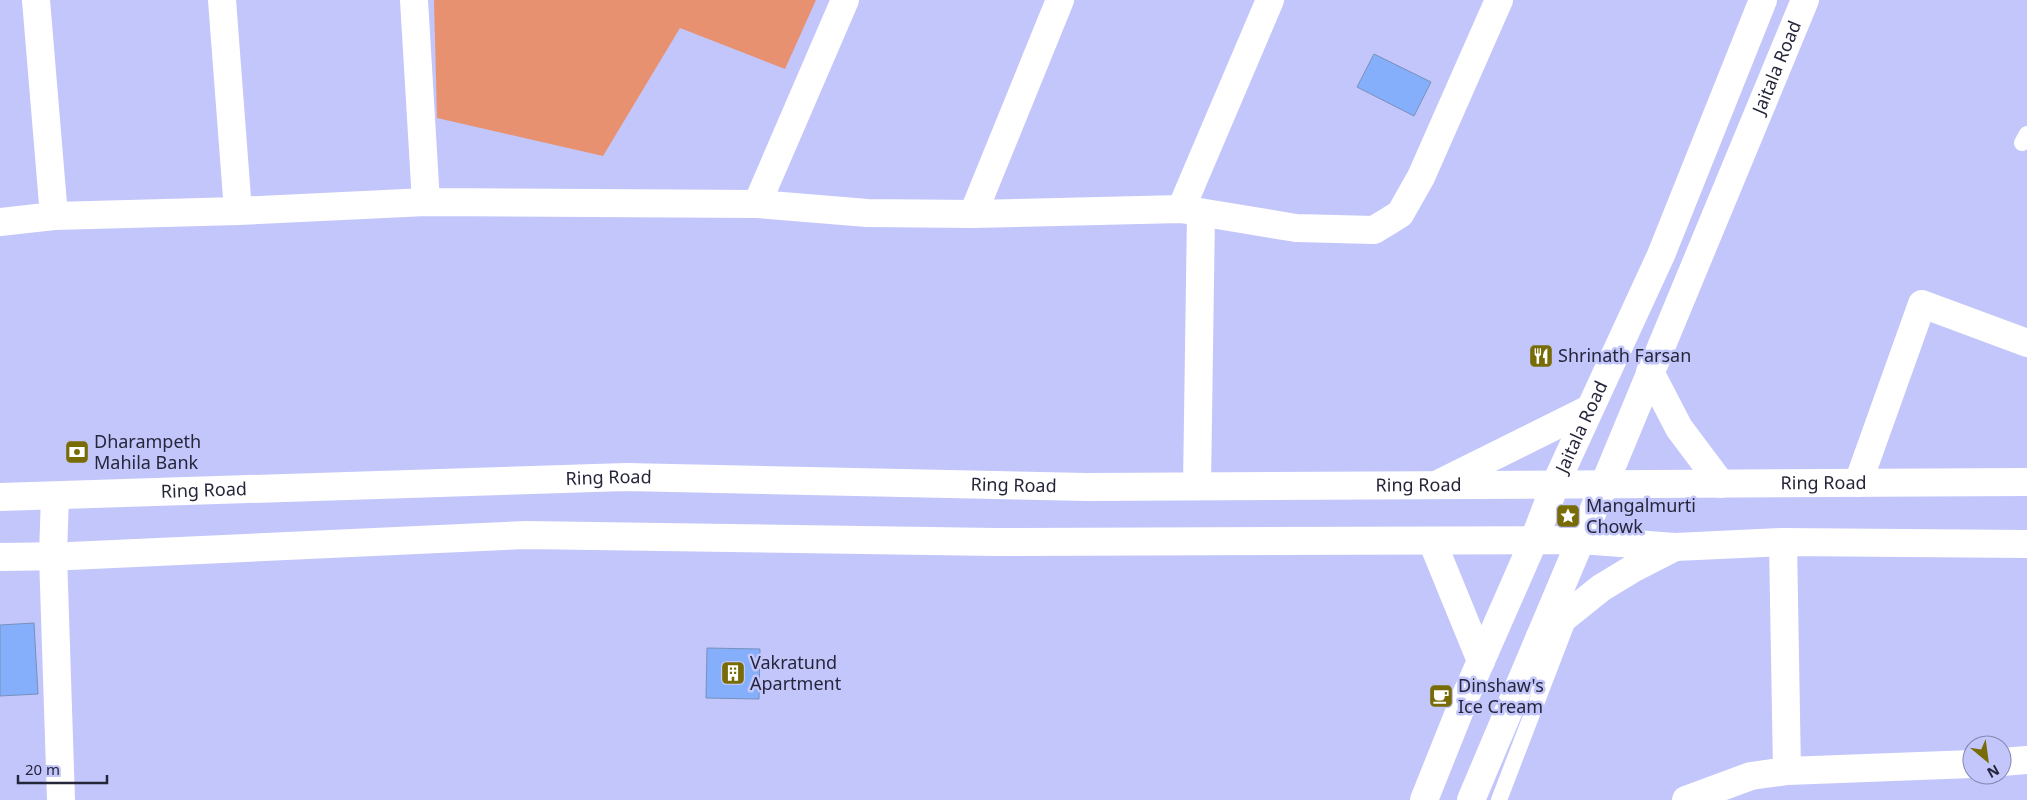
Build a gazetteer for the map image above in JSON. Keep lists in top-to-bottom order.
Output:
{
  "streets": {
    "main road": ["Jaitala Road", "Ring Road"]
  },
  "crossings": [
    ["Jaitala Road", "Ring Road"]
  ],
  "places": {
    "restaurant": ["Shrinath Farsan"],
    "bank": ["Dharampeth Mahila Bank"],
    "place": ["Mangalmurti Chowk"],
    "building": ["Vakratund Apartment"],
    "cafe": ["Dinshaw's Ice Cream"]
  },
  "scale_bar": "20 m",
  "north": "bottom right"
}
